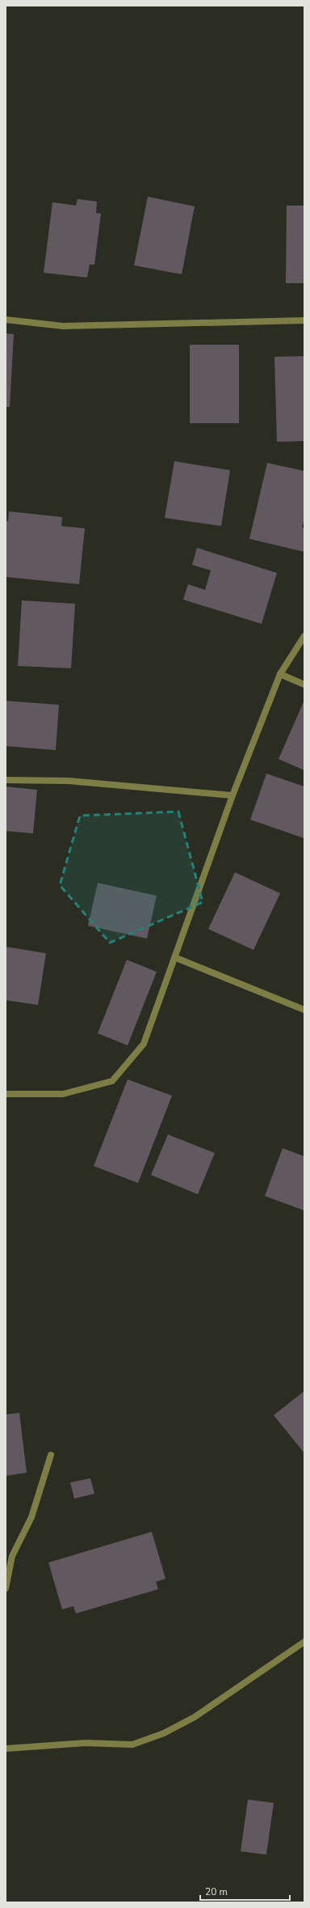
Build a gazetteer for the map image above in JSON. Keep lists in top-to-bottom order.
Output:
{
  "scale_bar": "20 m"
}
